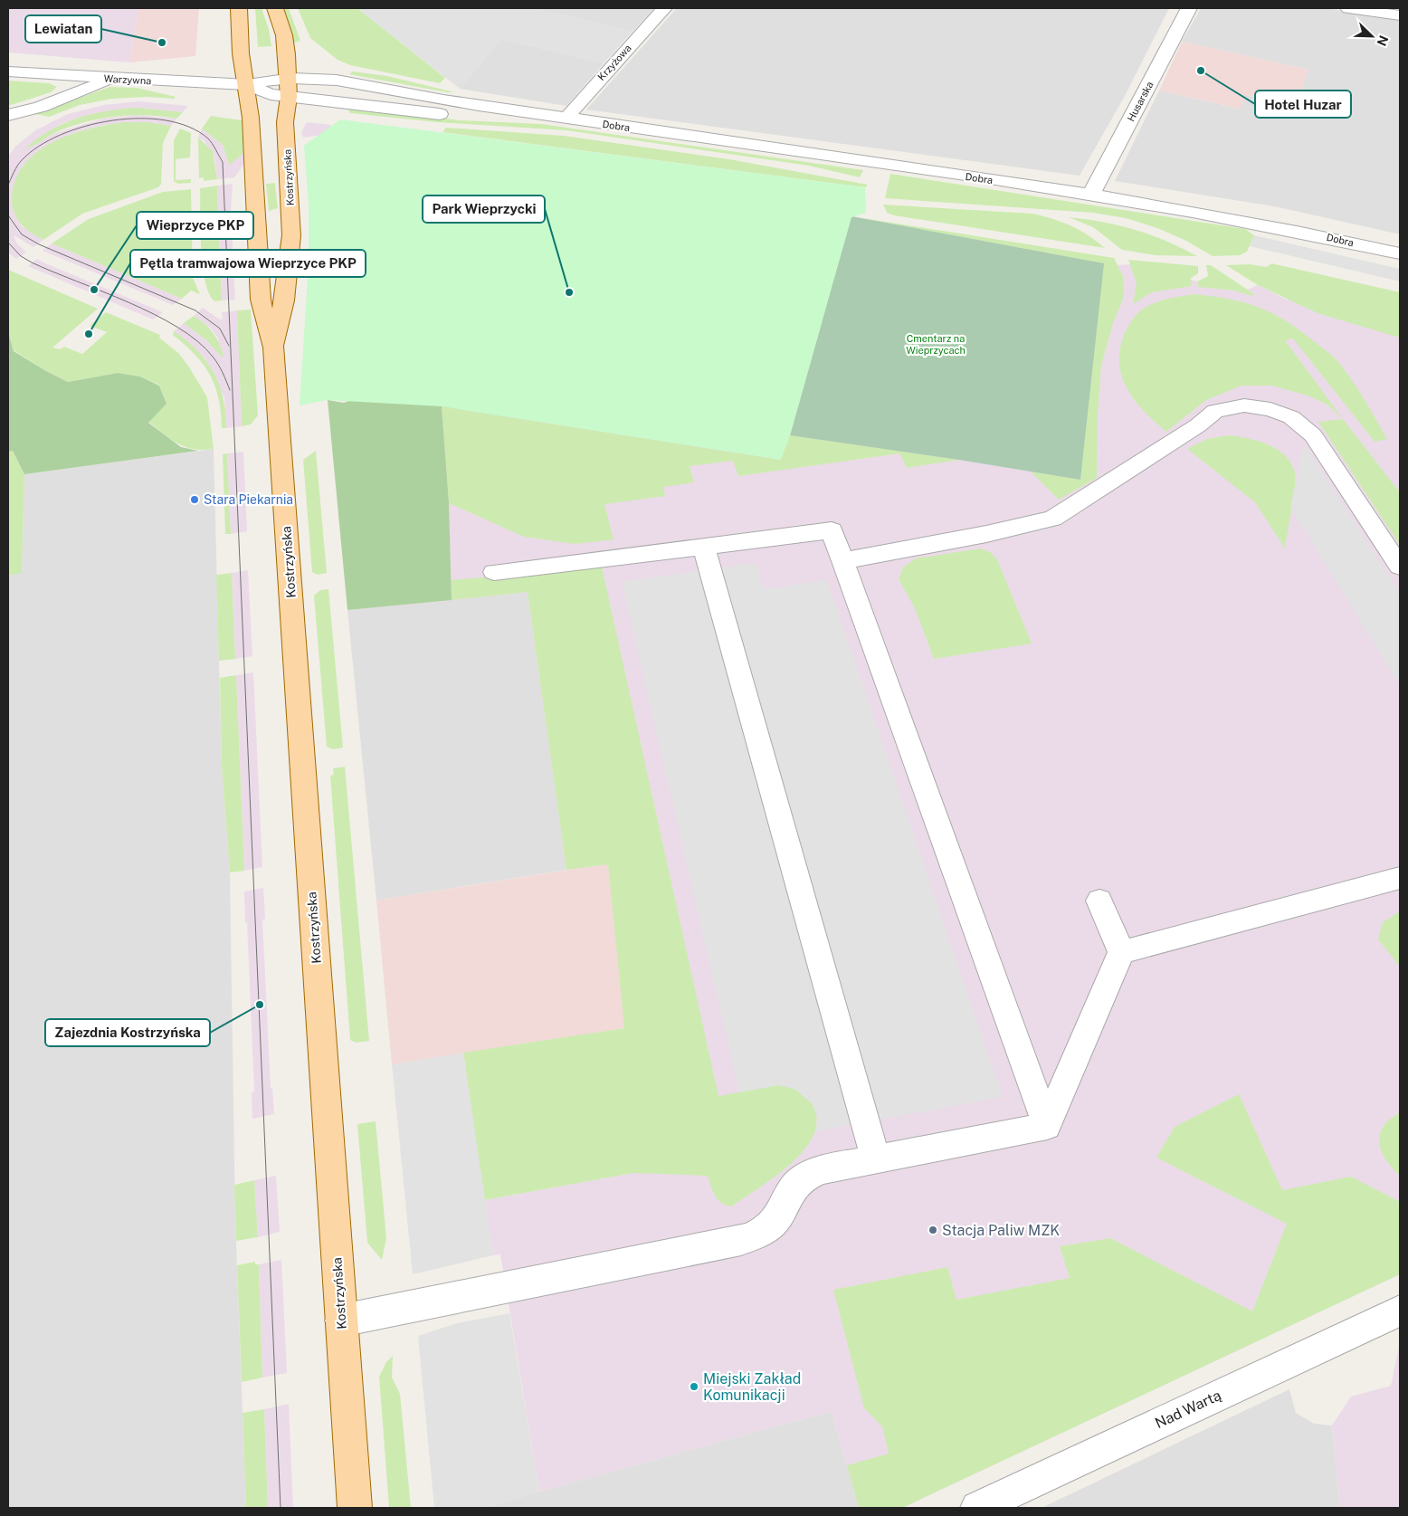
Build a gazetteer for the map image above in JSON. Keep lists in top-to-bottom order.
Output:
{
  "streets": {
    "main road": ["Kostrzyńska"],
    "street": [
      "Krzyżowa",
      "Warzywna",
      "Husarska",
      "Dobra",
      "Nad Wartą"
    ]
  },
  "crossings": [
    ["Krzyżowa", "Dobra"],
    ["Warzywna", "Dobra"],
    ["Warzywna", "Kostrzyńska"],
    ["Husarska", "Dobra"],
    ["Dobra", "Kostrzyńska"]
  ],
  "parks": ["Cmentarz na Wieprzycach"],
  "places": [
    "Lewiatan",
    "Hotel Huzar",
    "Wieprzyce PKP",
    "Park Wieprzycki",
    "Pętla tramwajowa Wieprzyce PKP",
    "Stara Piekarnia",
    "Zajezdnia Kostrzyńska",
    "Stacja Paliw MZK",
    "Miejski Zakład Komunikacji"
  ],
  "north": "bottom right"
}
